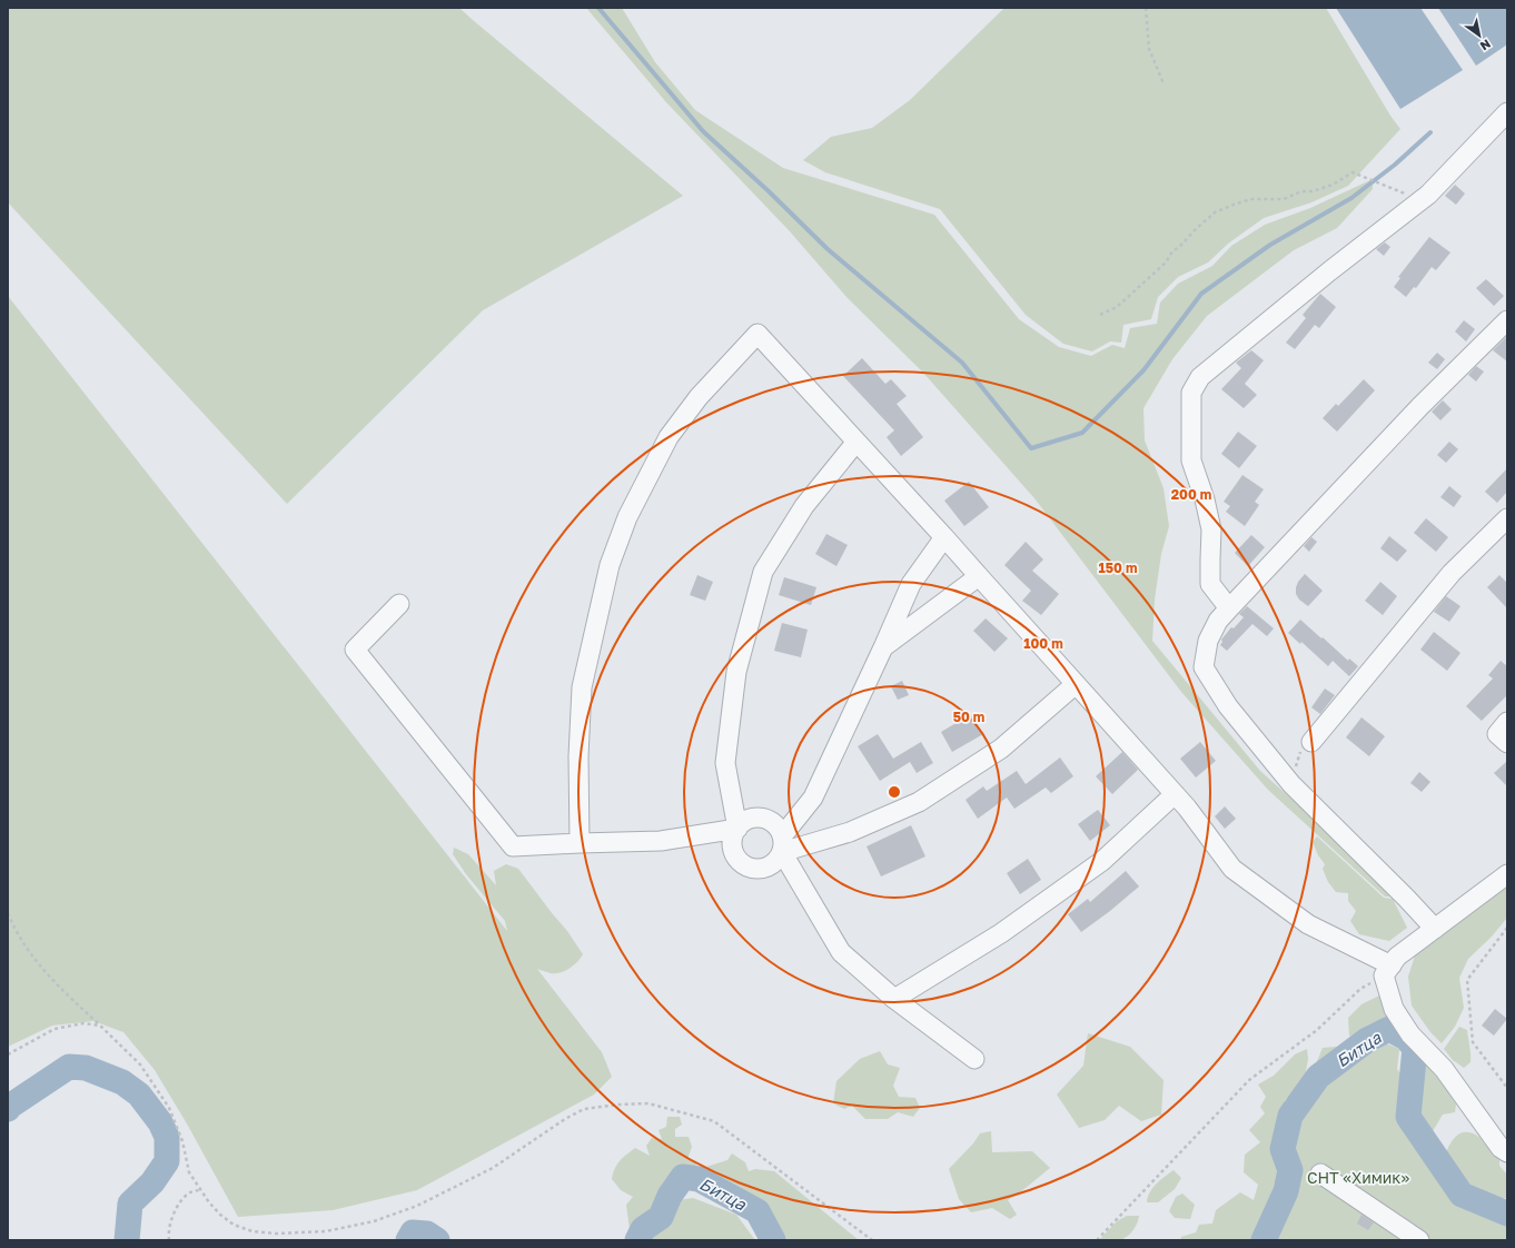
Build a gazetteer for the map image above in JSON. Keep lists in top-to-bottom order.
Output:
{
  "water": ["Битца"],
  "parks": ["СНТ «Химик»"],
  "north": "bottom right",
  "rings": [
    "200 m",
    "150 m",
    "100 m",
    "50 m"
  ]
}
